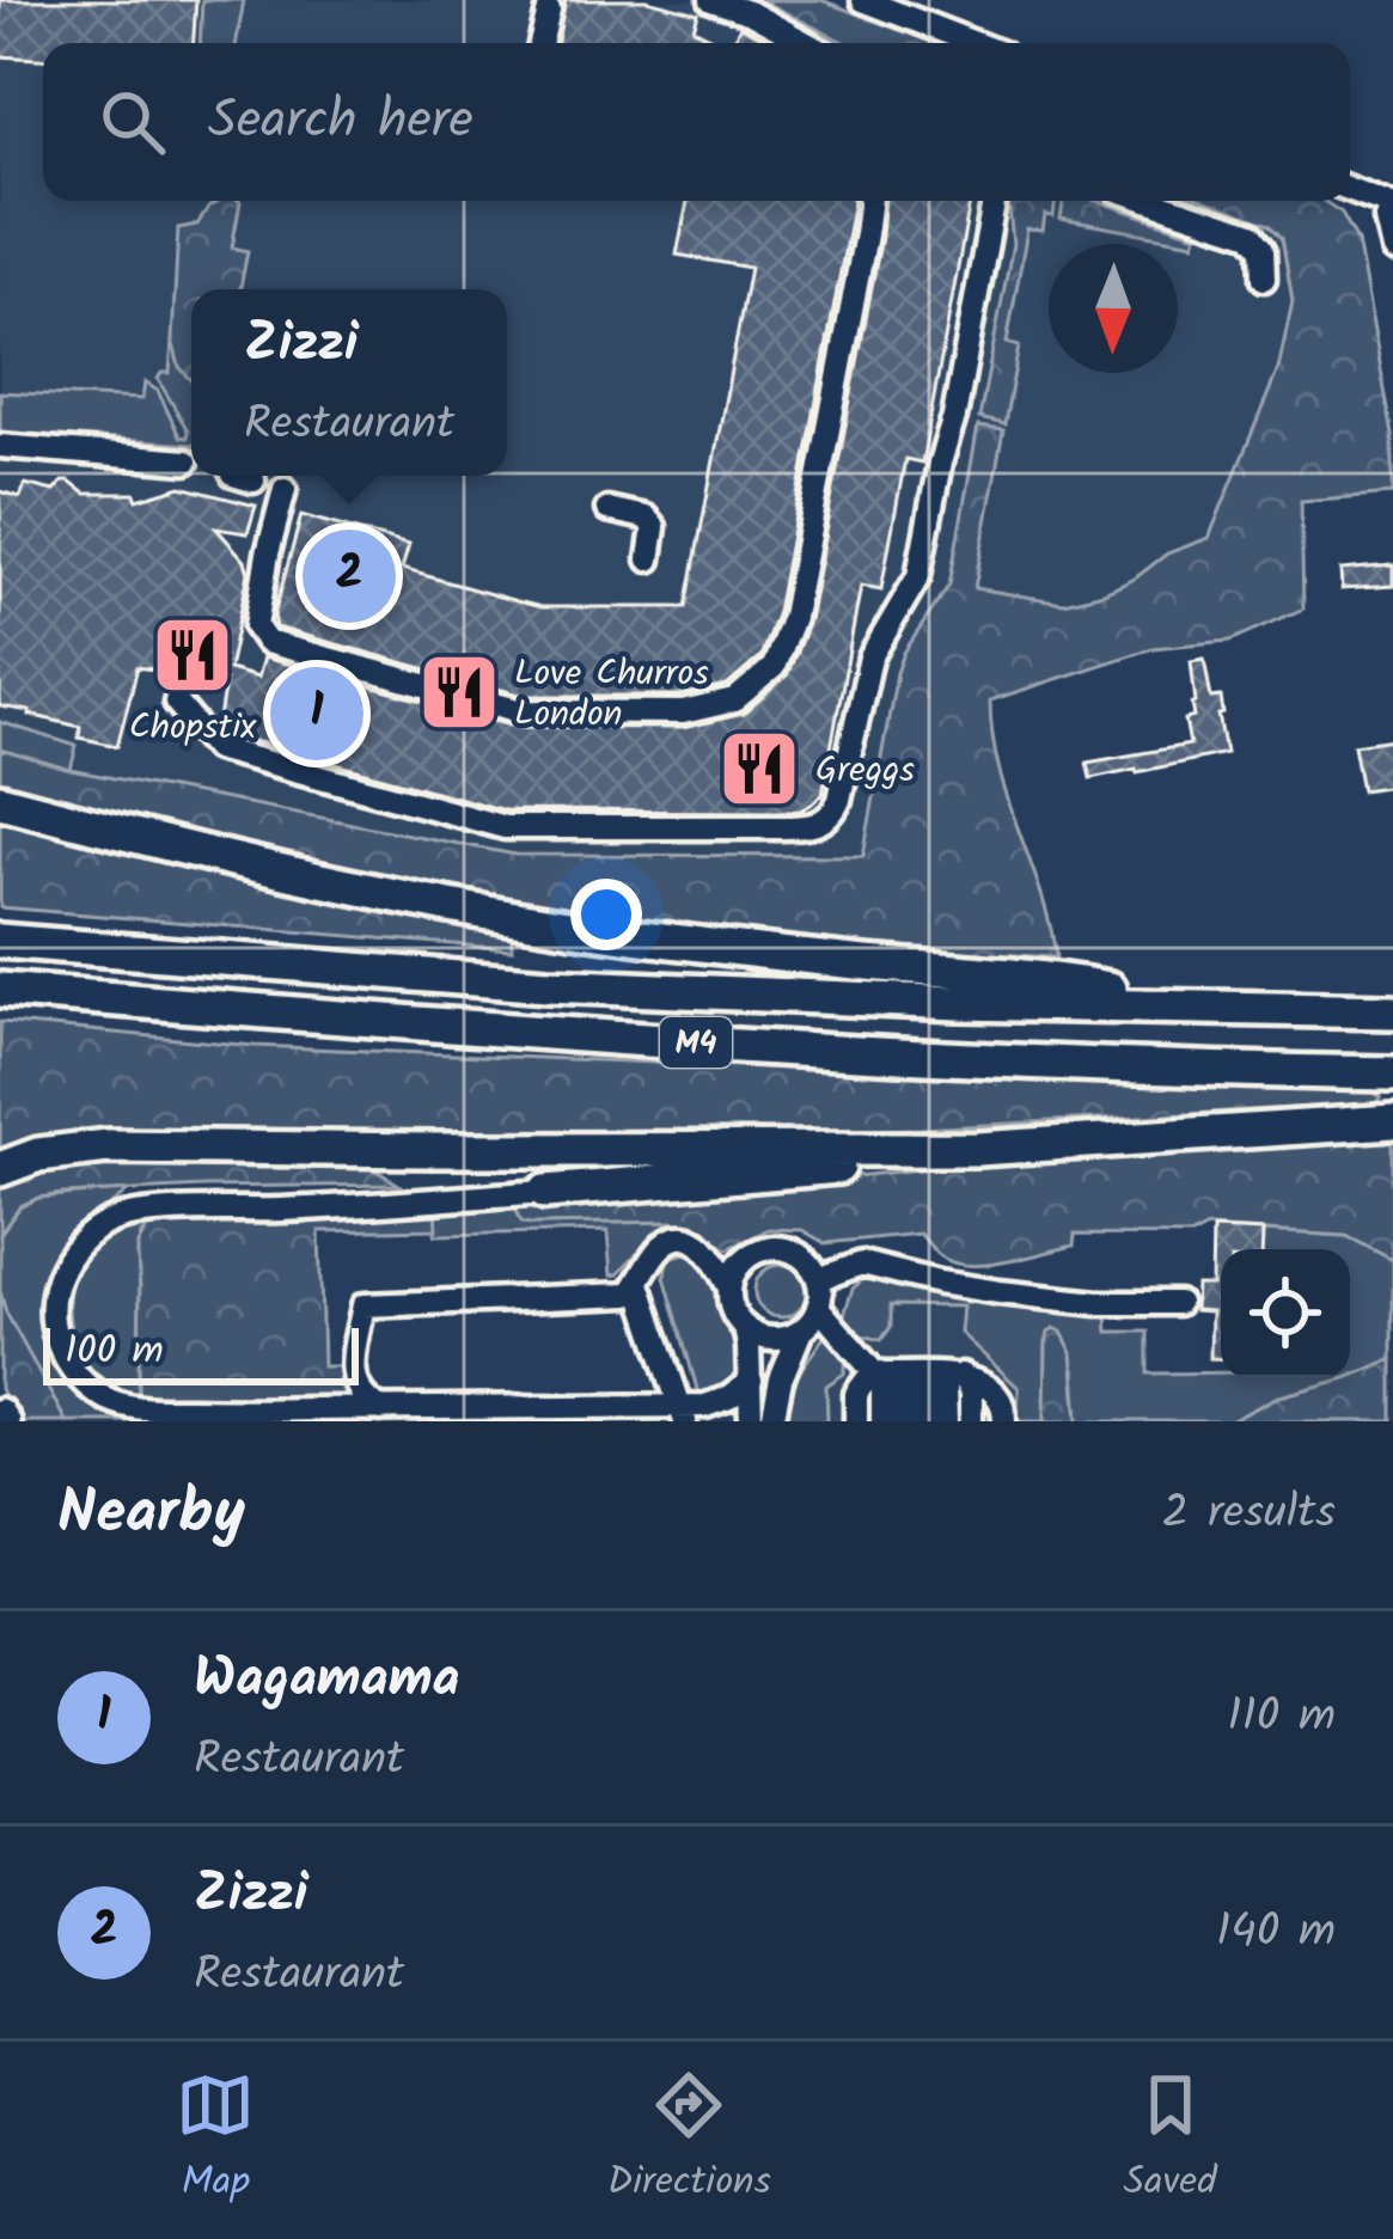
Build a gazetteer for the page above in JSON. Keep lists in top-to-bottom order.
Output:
{
  "streets": {
    "highway": ["M4"]
  },
  "places": {
    "restaurant": ["Chopstix", "Love Churros London", "Greggs"]
  },
  "scale_bar": "100 m",
  "north": "bottom",
  "page": {
    "search": "Search here",
    "popup": ["Zizzi", "Restaurant"],
    "pins": ["2", "1"],
    "scale": "100 m",
    "heading": ["Nearby", "2 results"],
    "list": [
      {
        "mark": "1",
        "name": "Wagamama",
        "note": "Restaurant",
        "value": "110 m"
      },
      {
        "mark": "2",
        "name": "Zizzi",
        "note": "Restaurant",
        "value": "140 m"
      }
    ],
    "nav": ["Map", "Directions", "Saved"]
  }
}
